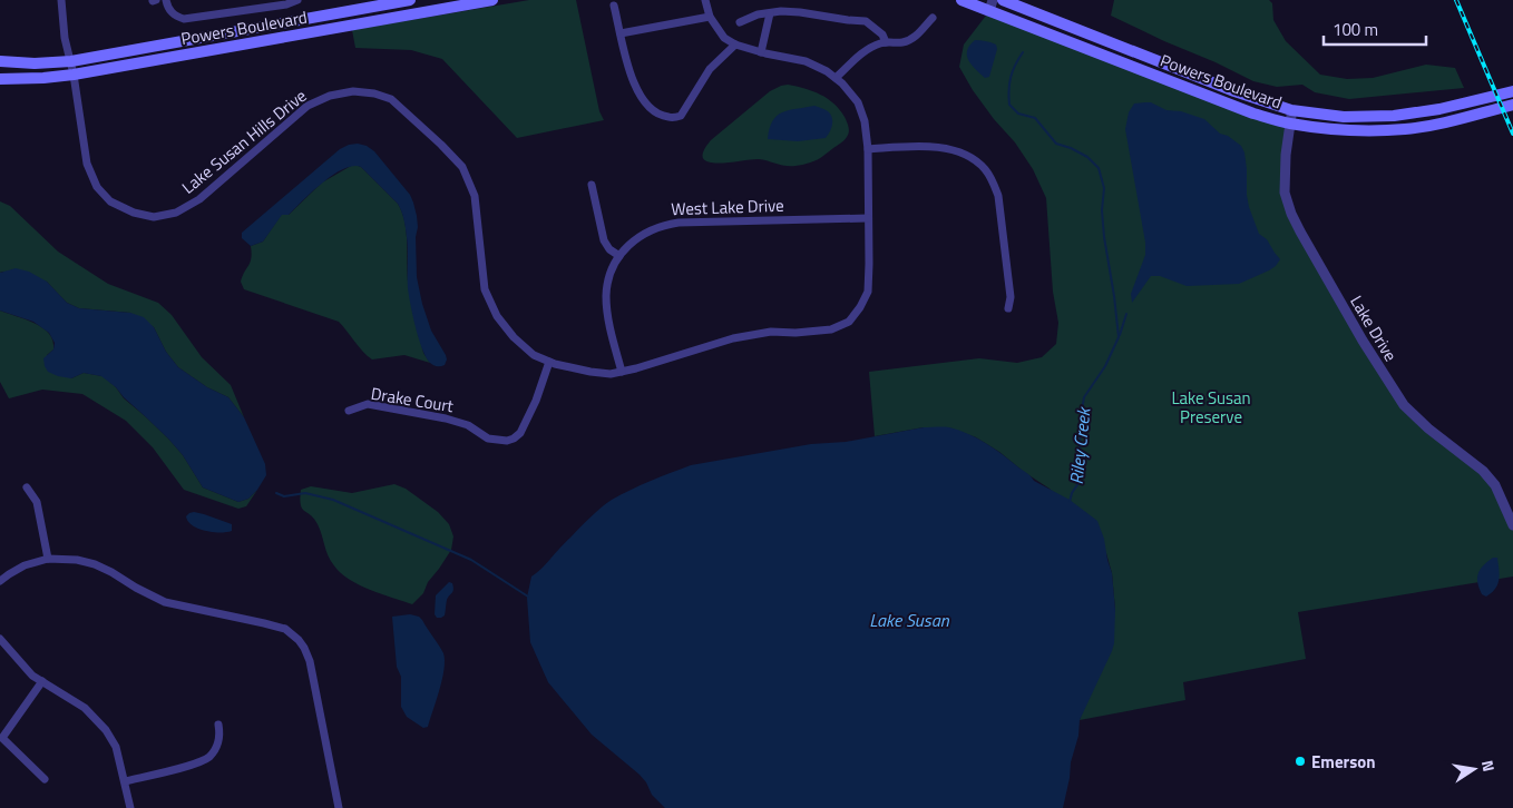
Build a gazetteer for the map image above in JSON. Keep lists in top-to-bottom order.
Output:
{
  "streets": {
    "main road": ["Powers Boulevard"],
    "street": [
      "Lake Susan Hills Drive",
      "West Lake Drive",
      "Lake Drive",
      "Drake Court"
    ]
  },
  "crossings": [
    ["Powers Boulevard", "Lake Susan Hills Drive"],
    ["Powers Boulevard", "Lake Drive"],
    ["Lake Susan Hills Drive", "West Lake Drive"],
    ["Lake Susan Hills Drive", "Drake Court"]
  ],
  "water": ["Riley Creek", "Lake Susan"],
  "parks": ["Lake Susan Preserve"],
  "places": ["Emerson"],
  "scale_bar": "100 m",
  "north": "right"
}
